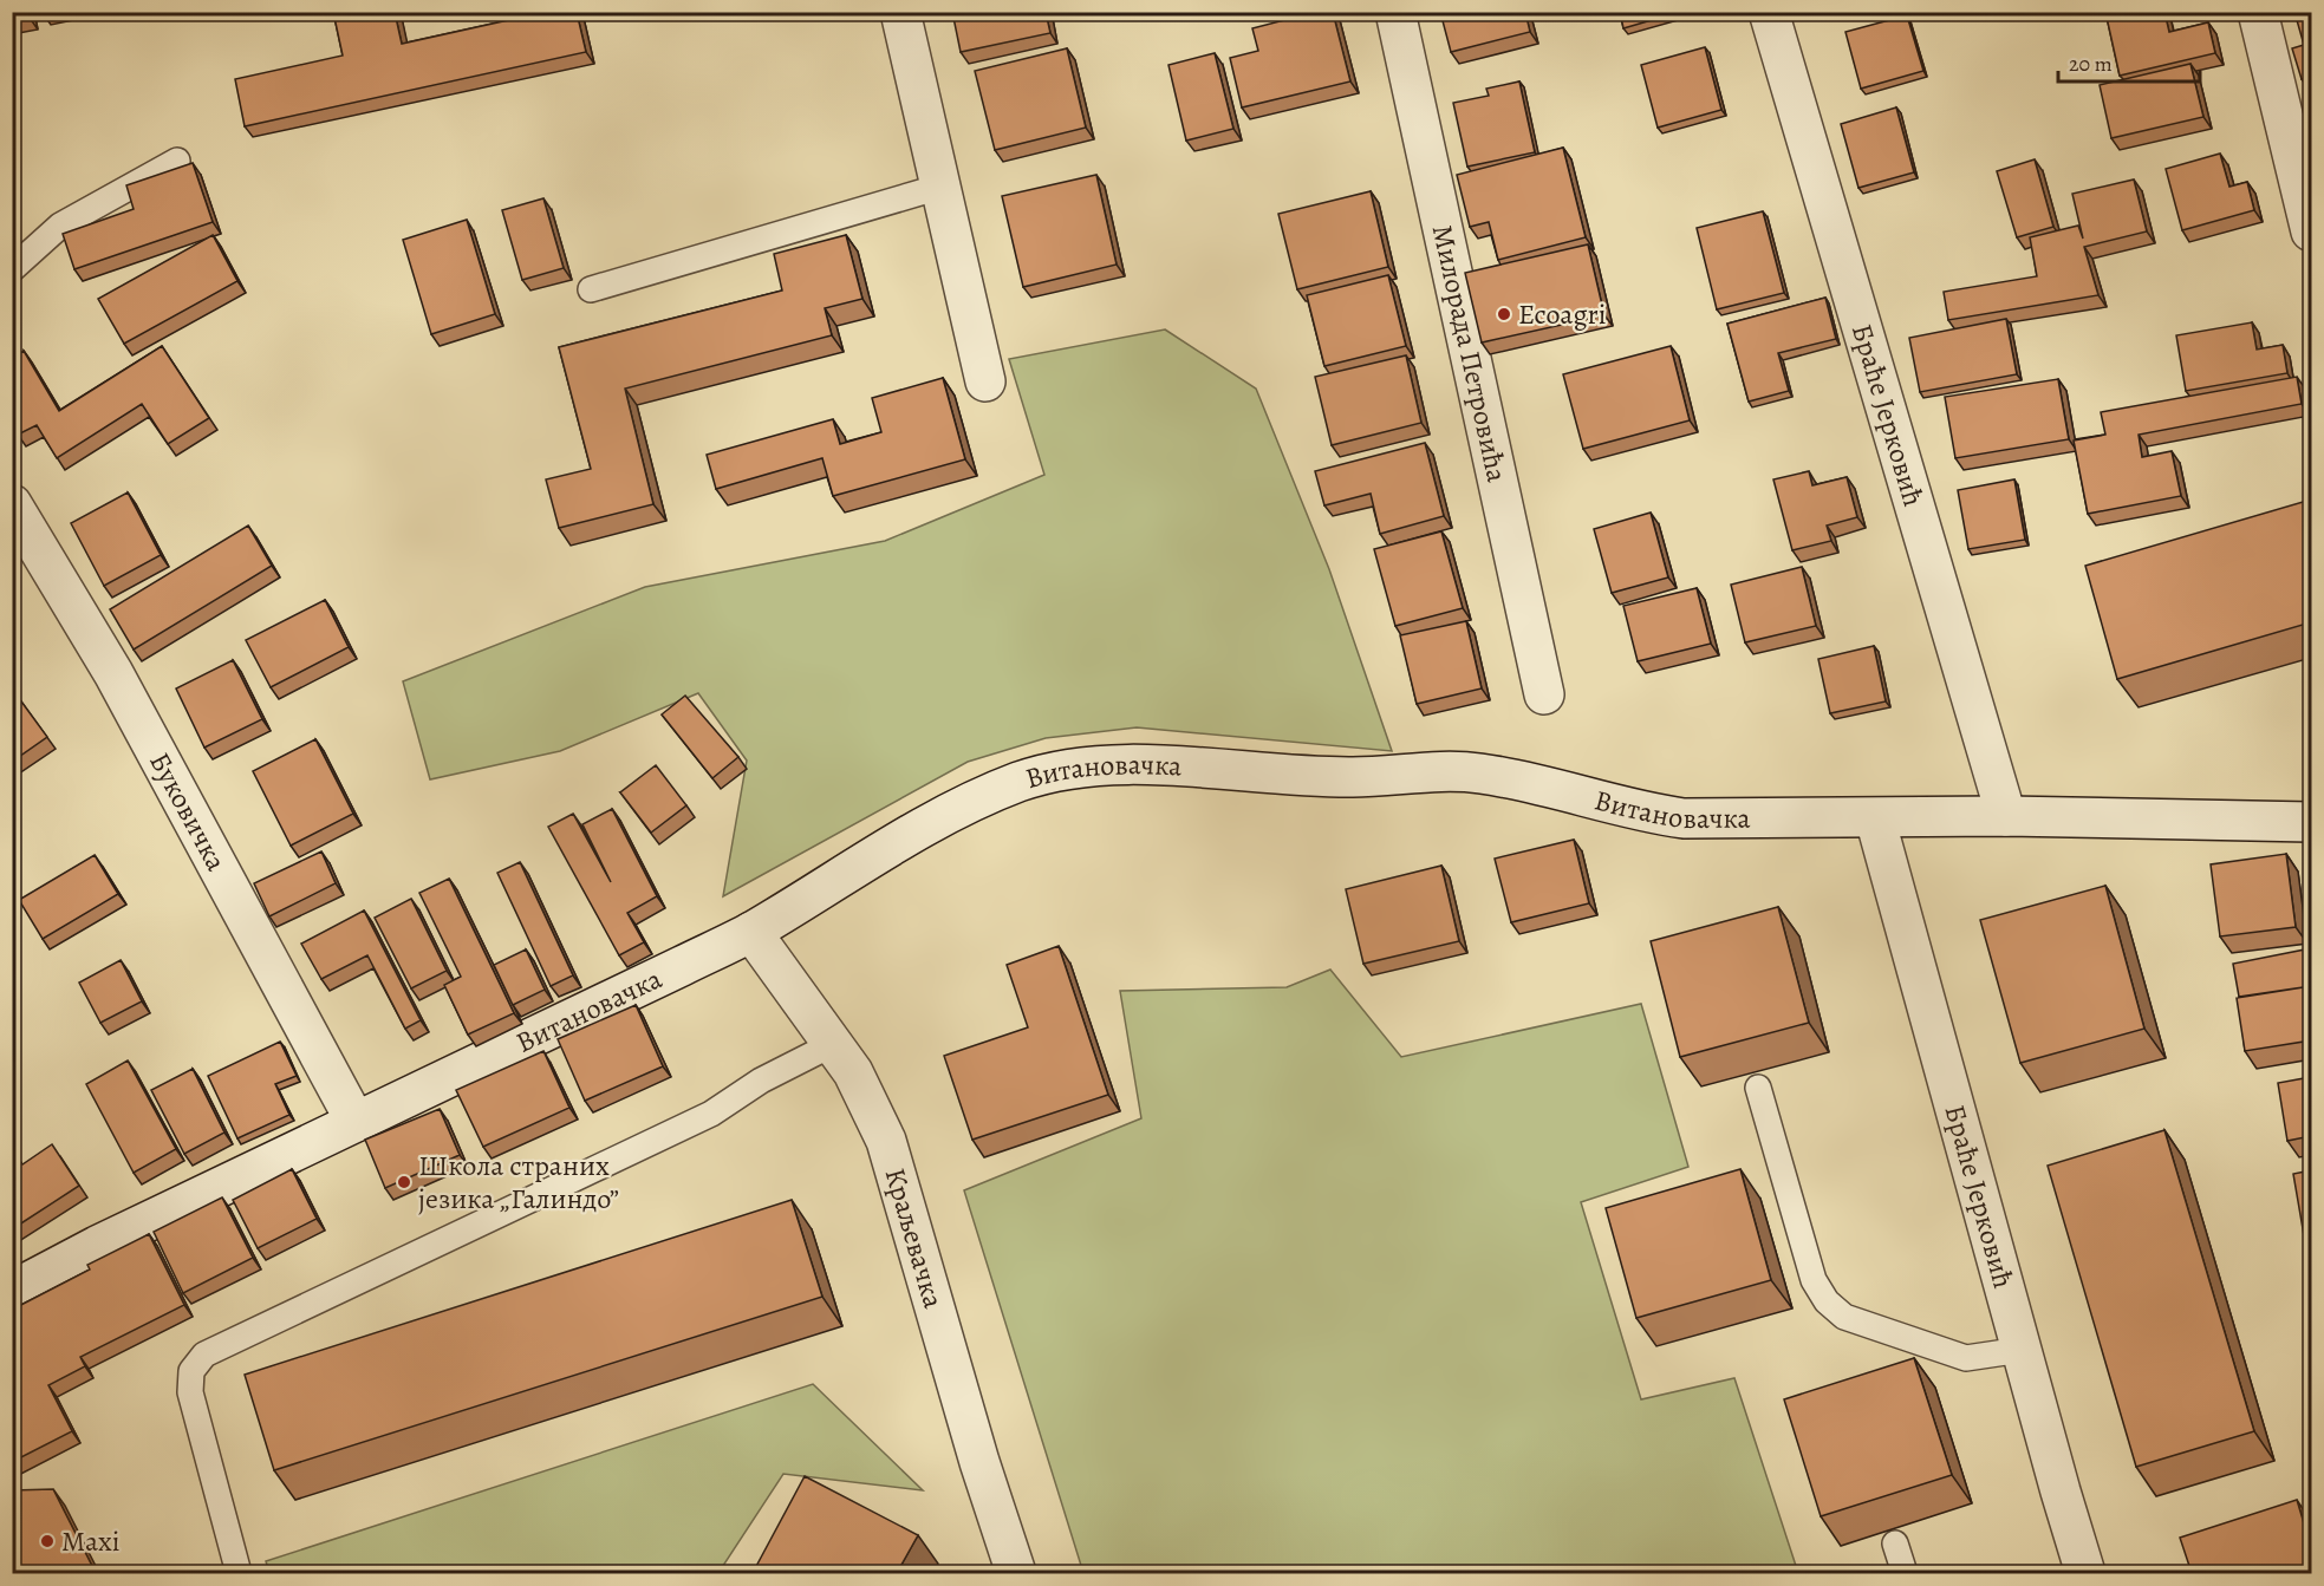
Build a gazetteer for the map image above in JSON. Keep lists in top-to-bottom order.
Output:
{
  "streets": {
    "street": [
      "Милорада Петровића",
      "Браће Јерковић",
      "Витановачка",
      "Буковичка",
      "Краљевачка"
    ]
  },
  "crossings": [
    ["Браће Јерковић", "Витановачка"],
    ["Витановачка", "Буковичка"],
    ["Витановачка", "Краљевачка"]
  ],
  "places": ["Ecoagri", "Школа страних језика „Галиндо”", "Maxi"],
  "scale_bar": "20 m"
}
